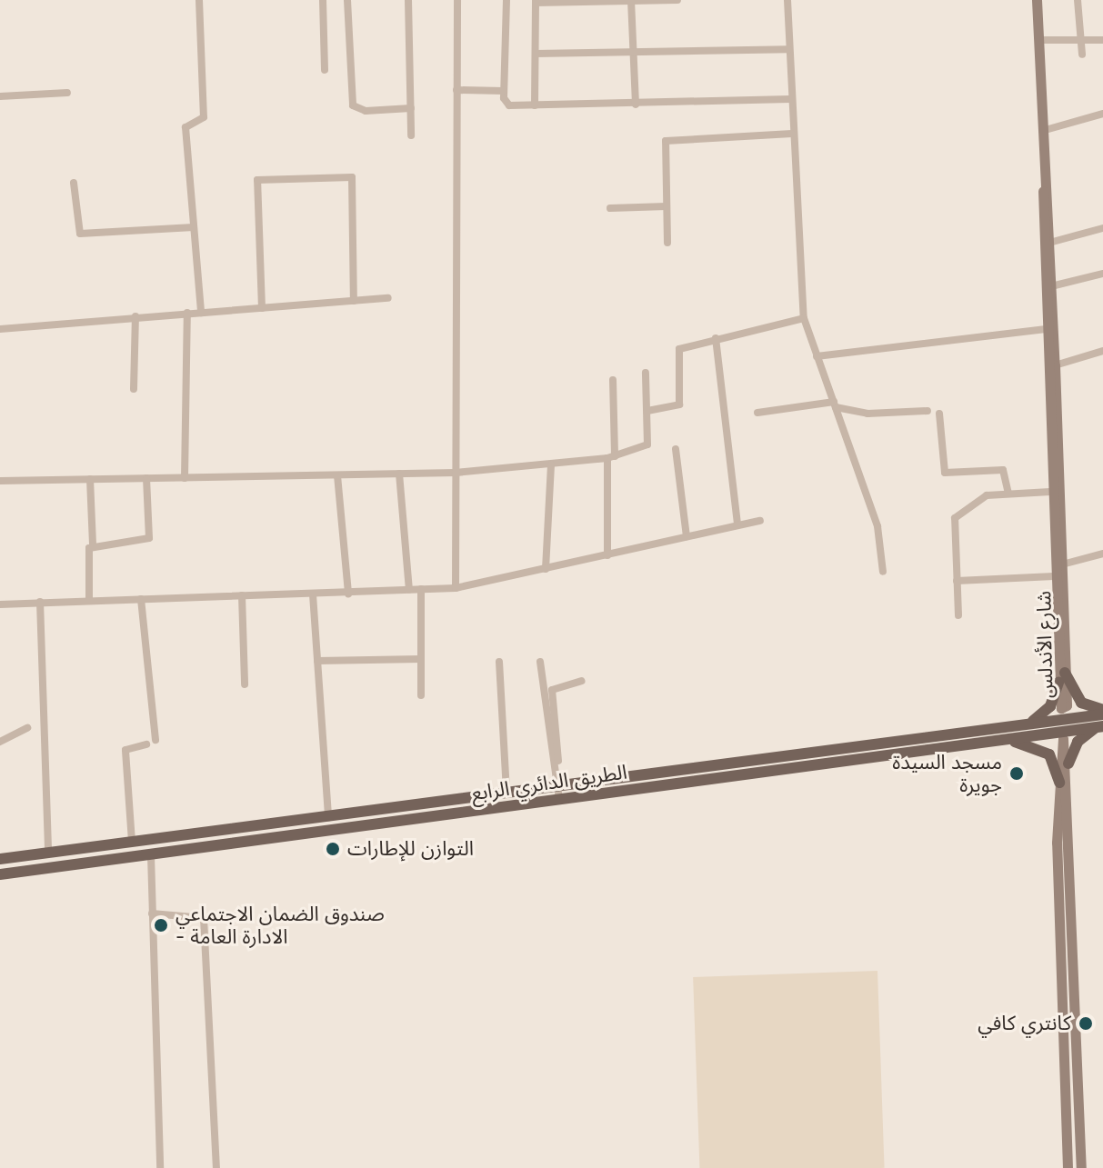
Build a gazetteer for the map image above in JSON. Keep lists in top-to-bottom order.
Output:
{
  "streets": {
    "main road": ["شارع الأندلس", "الطريق الدائري الرابع"]
  },
  "places": [
    "مسجد السيدة جويرة",
    "التوازن للإطارات",
    "صندوق الضمان الاجتماعي - الادارة العامة",
    "كانتري كافي"
  ]
}
